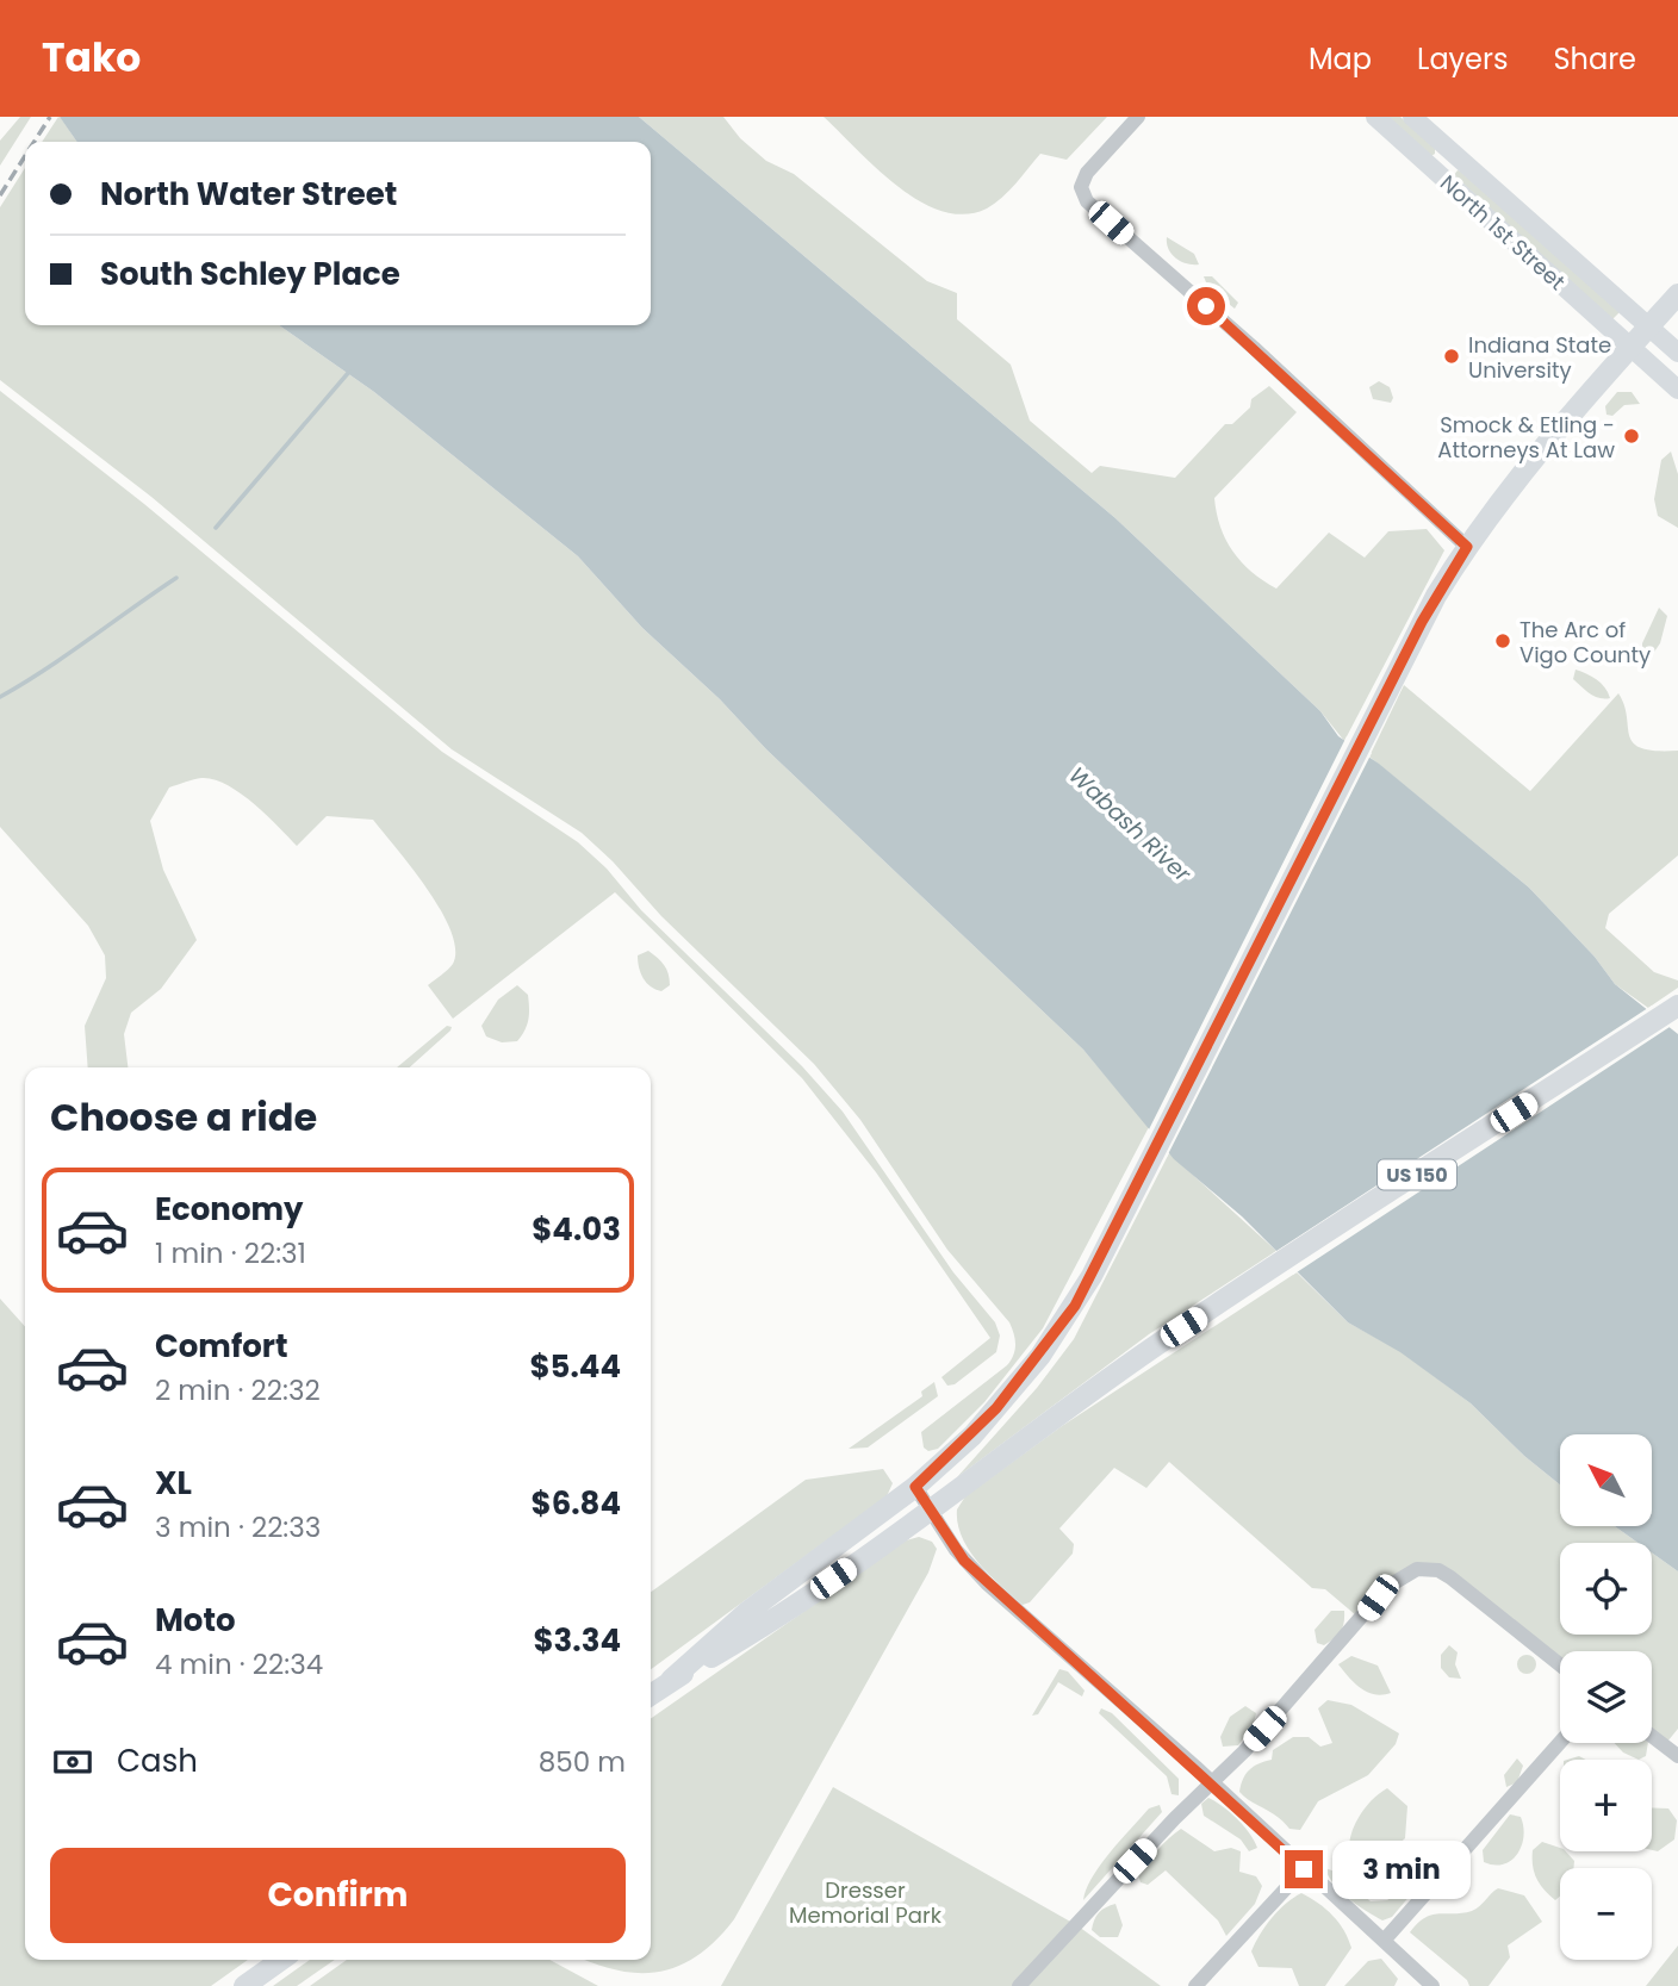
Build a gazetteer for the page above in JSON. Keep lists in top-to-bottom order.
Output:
{
  "streets": {
    "main road": ["North 1st Street", "US 150"]
  },
  "crossings": [
    ["North 1st Street", "US 150"]
  ],
  "water": ["Wabash River"],
  "parks": ["Dresser Memorial Park"],
  "places": ["Indiana State University", "Smock & Etling - Attorneys At Law", "The Arc of Vigo County"],
  "north": "top left",
  "page": {
    "header": "Tako",
    "nav": ["Map", "Layers", "Share"],
    "banner": ["North Water Street", "South Schley Place"],
    "heading": "Choose a ride",
    "list": [
      {
        "name": "Economy",
        "note": "1 min · 22:31",
        "value": "$4.03"
      },
      {
        "name": "Comfort",
        "note": "2 min · 22:32",
        "value": "$5.44"
      },
      {
        "name": "XL",
        "note": "3 min · 22:33",
        "value": "$6.84"
      },
      {
        "name": "Moto",
        "note": "4 min · 22:34",
        "value": "$3.34"
      }
    ],
    "map_buttons": ["+", "−"],
    "pay": ["Cash", "850 m"],
    "buttons": "Confirm",
    "bubble": "3 min"
  }
}
